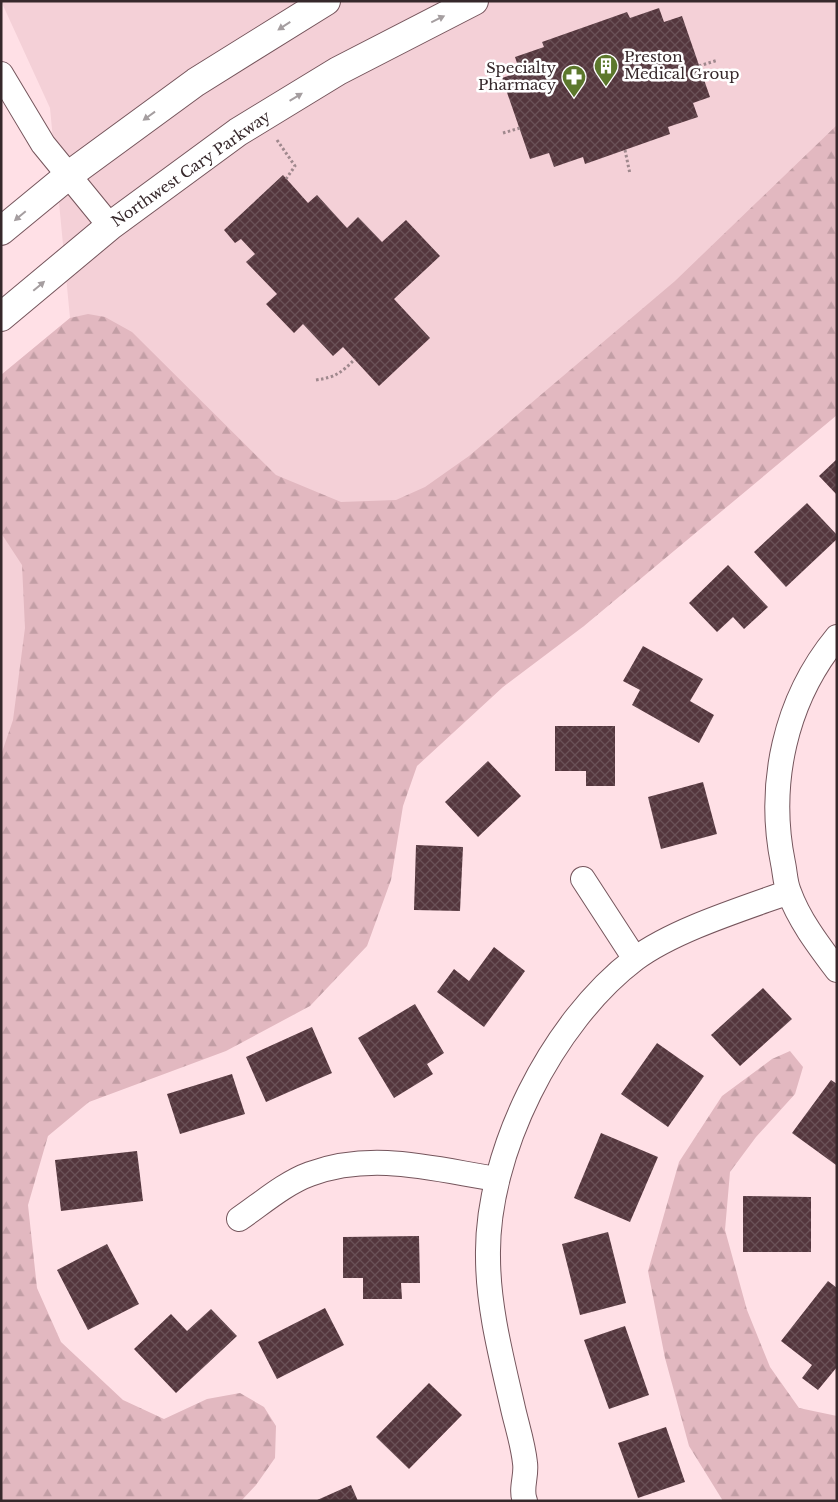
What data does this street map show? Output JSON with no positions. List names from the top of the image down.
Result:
{
  "streets": {
    "main road": ["Northwest Cary Parkway"]
  },
  "places": {
    "building": ["Preston Medical Group"],
    "pharmacy": ["Specialty Pharmacy"]
  }
}
